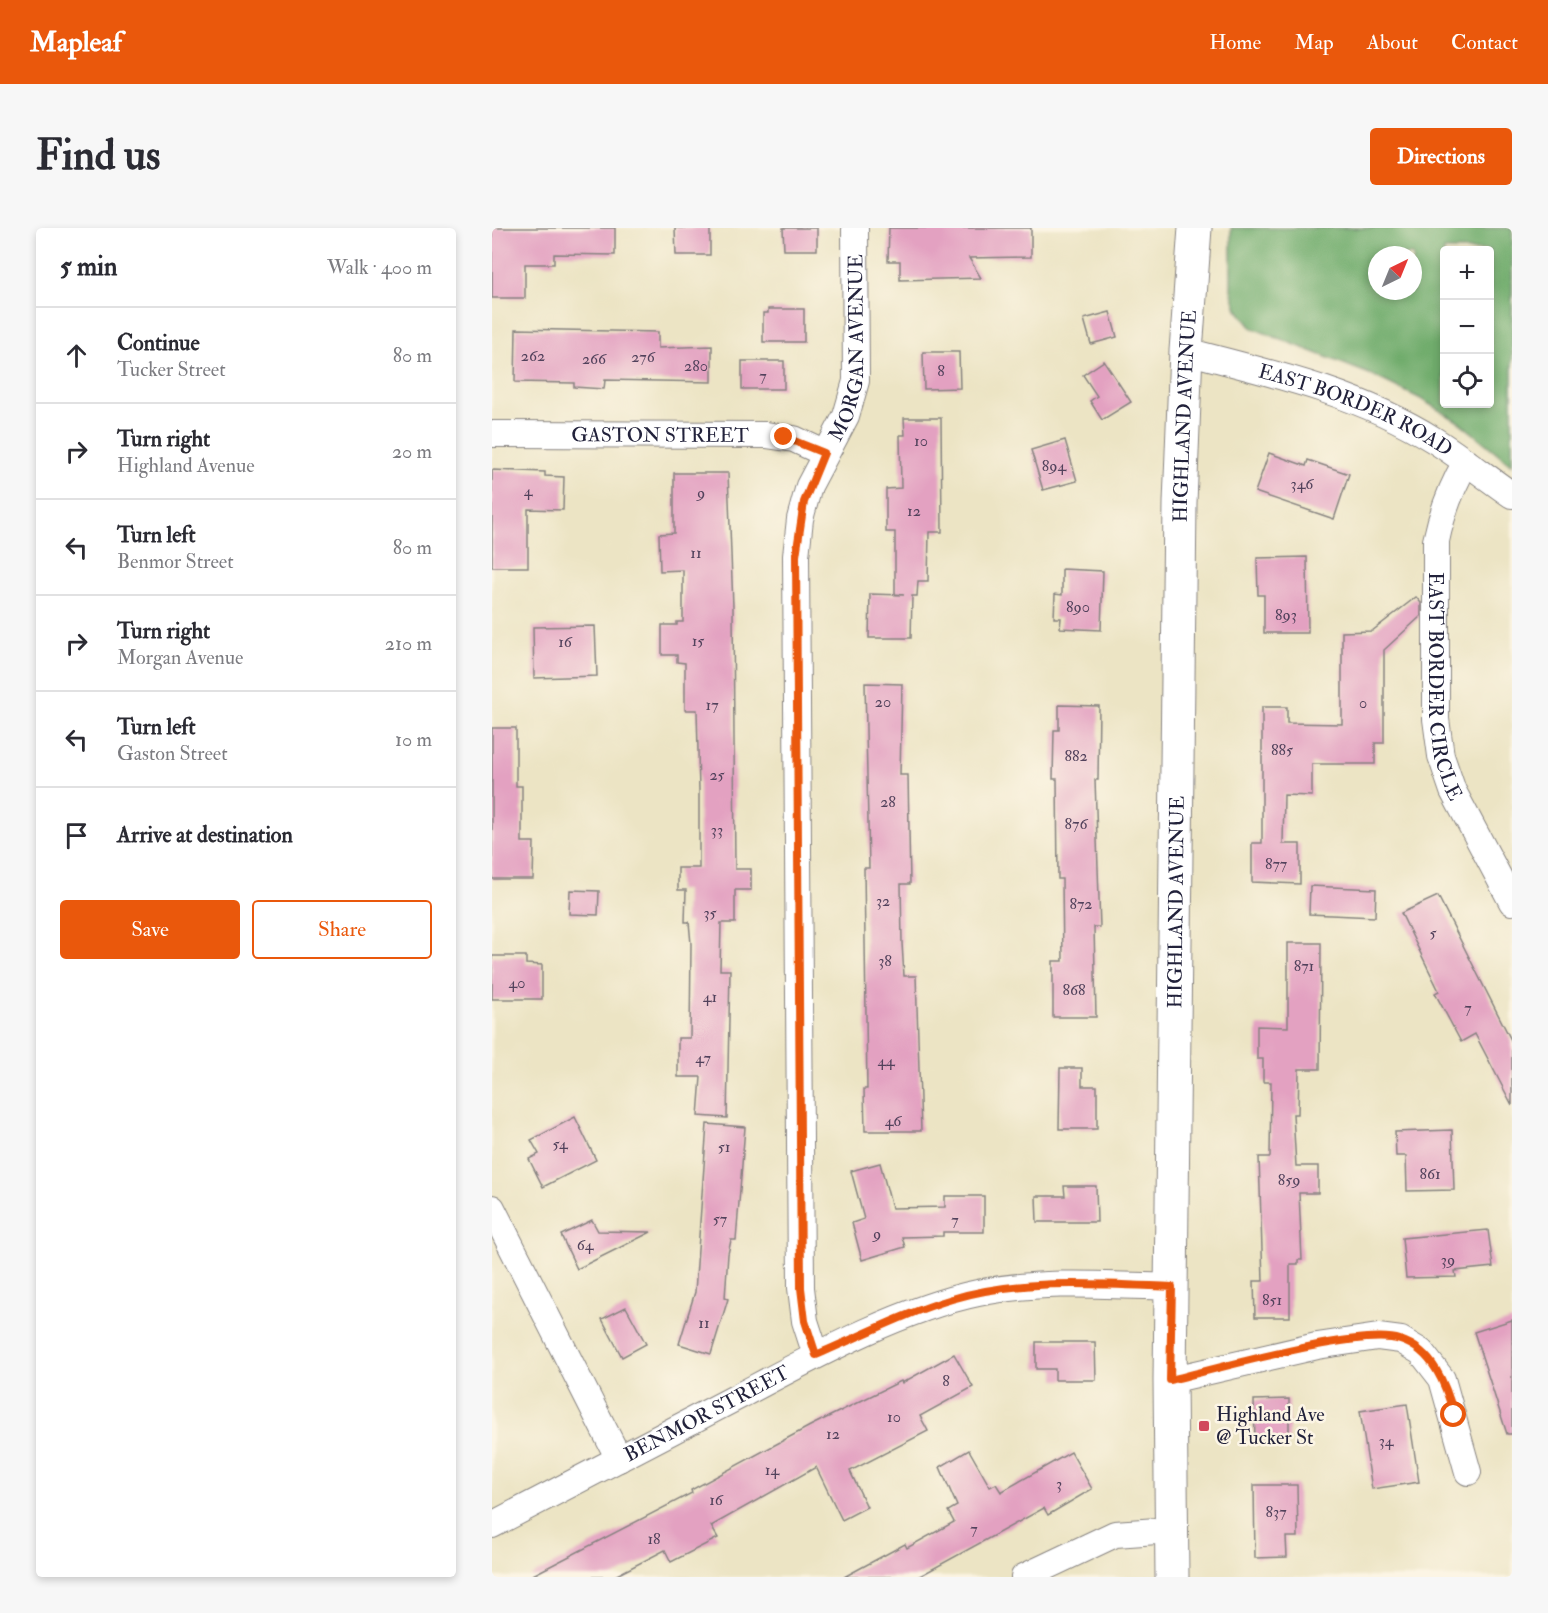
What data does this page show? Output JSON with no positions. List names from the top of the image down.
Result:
{
  "streets": {
    "main road": ["HIGHLAND AVENUE"],
    "street": [
      "MORGAN AVENUE",
      "EAST BORDER ROAD",
      "GASTON STREET",
      "EAST BORDER CIRCLE",
      "BENMOR STREET"
    ]
  },
  "crossings": [
    ["MORGAN AVENUE", "GASTON STREET"],
    ["MORGAN AVENUE", "BENMOR STREET"],
    ["EAST BORDER ROAD", "HIGHLAND AVENUE"],
    ["EAST BORDER ROAD", "EAST BORDER CIRCLE"],
    ["HIGHLAND AVENUE", "BENMOR STREET"]
  ],
  "places": {
    "transit": ["Highland Ave @ Tucker St"]
  },
  "house_numbers": [
    "262",
    "276",
    "266",
    "280",
    "8",
    "7",
    "10",
    "894",
    "346",
    "4",
    "9",
    "12",
    "11",
    "890",
    "893",
    "15",
    "16",
    "20",
    "0",
    "17",
    "885",
    "882",
    "25",
    "28",
    "876",
    "33",
    "877",
    "32",
    "872",
    "35",
    "5",
    "38",
    "871",
    "40",
    "868",
    "41",
    "7",
    "47",
    "44",
    "46",
    "54",
    "51",
    "861",
    "859",
    "57",
    "7",
    "9",
    "64",
    "39",
    "851",
    "11",
    "8",
    "10",
    "12",
    "34",
    "14",
    "3",
    "16",
    "837",
    "7",
    "18"
  ],
  "north": "top right",
  "page": {
    "header": "Mapleaf",
    "nav": [
      "Home",
      "Map",
      "About",
      "Contact"
    ],
    "buttons": [
      "Directions",
      ["Save", "Share"]
    ],
    "title": "Find us",
    "heading": ["5 min", "Walk · 400 m"],
    "map_buttons": ["+", "−"],
    "list": [
      ["Continue", "Tucker Street", "80 m"],
      ["Turn right", "Highland Avenue", "20 m"],
      ["Turn left", "Benmor Street", "80 m"],
      ["Turn right", "Morgan Avenue", "210 m"],
      ["Turn left", "Gaston Street", "10 m"],
      "Arrive at destination"
    ]
  }
}
